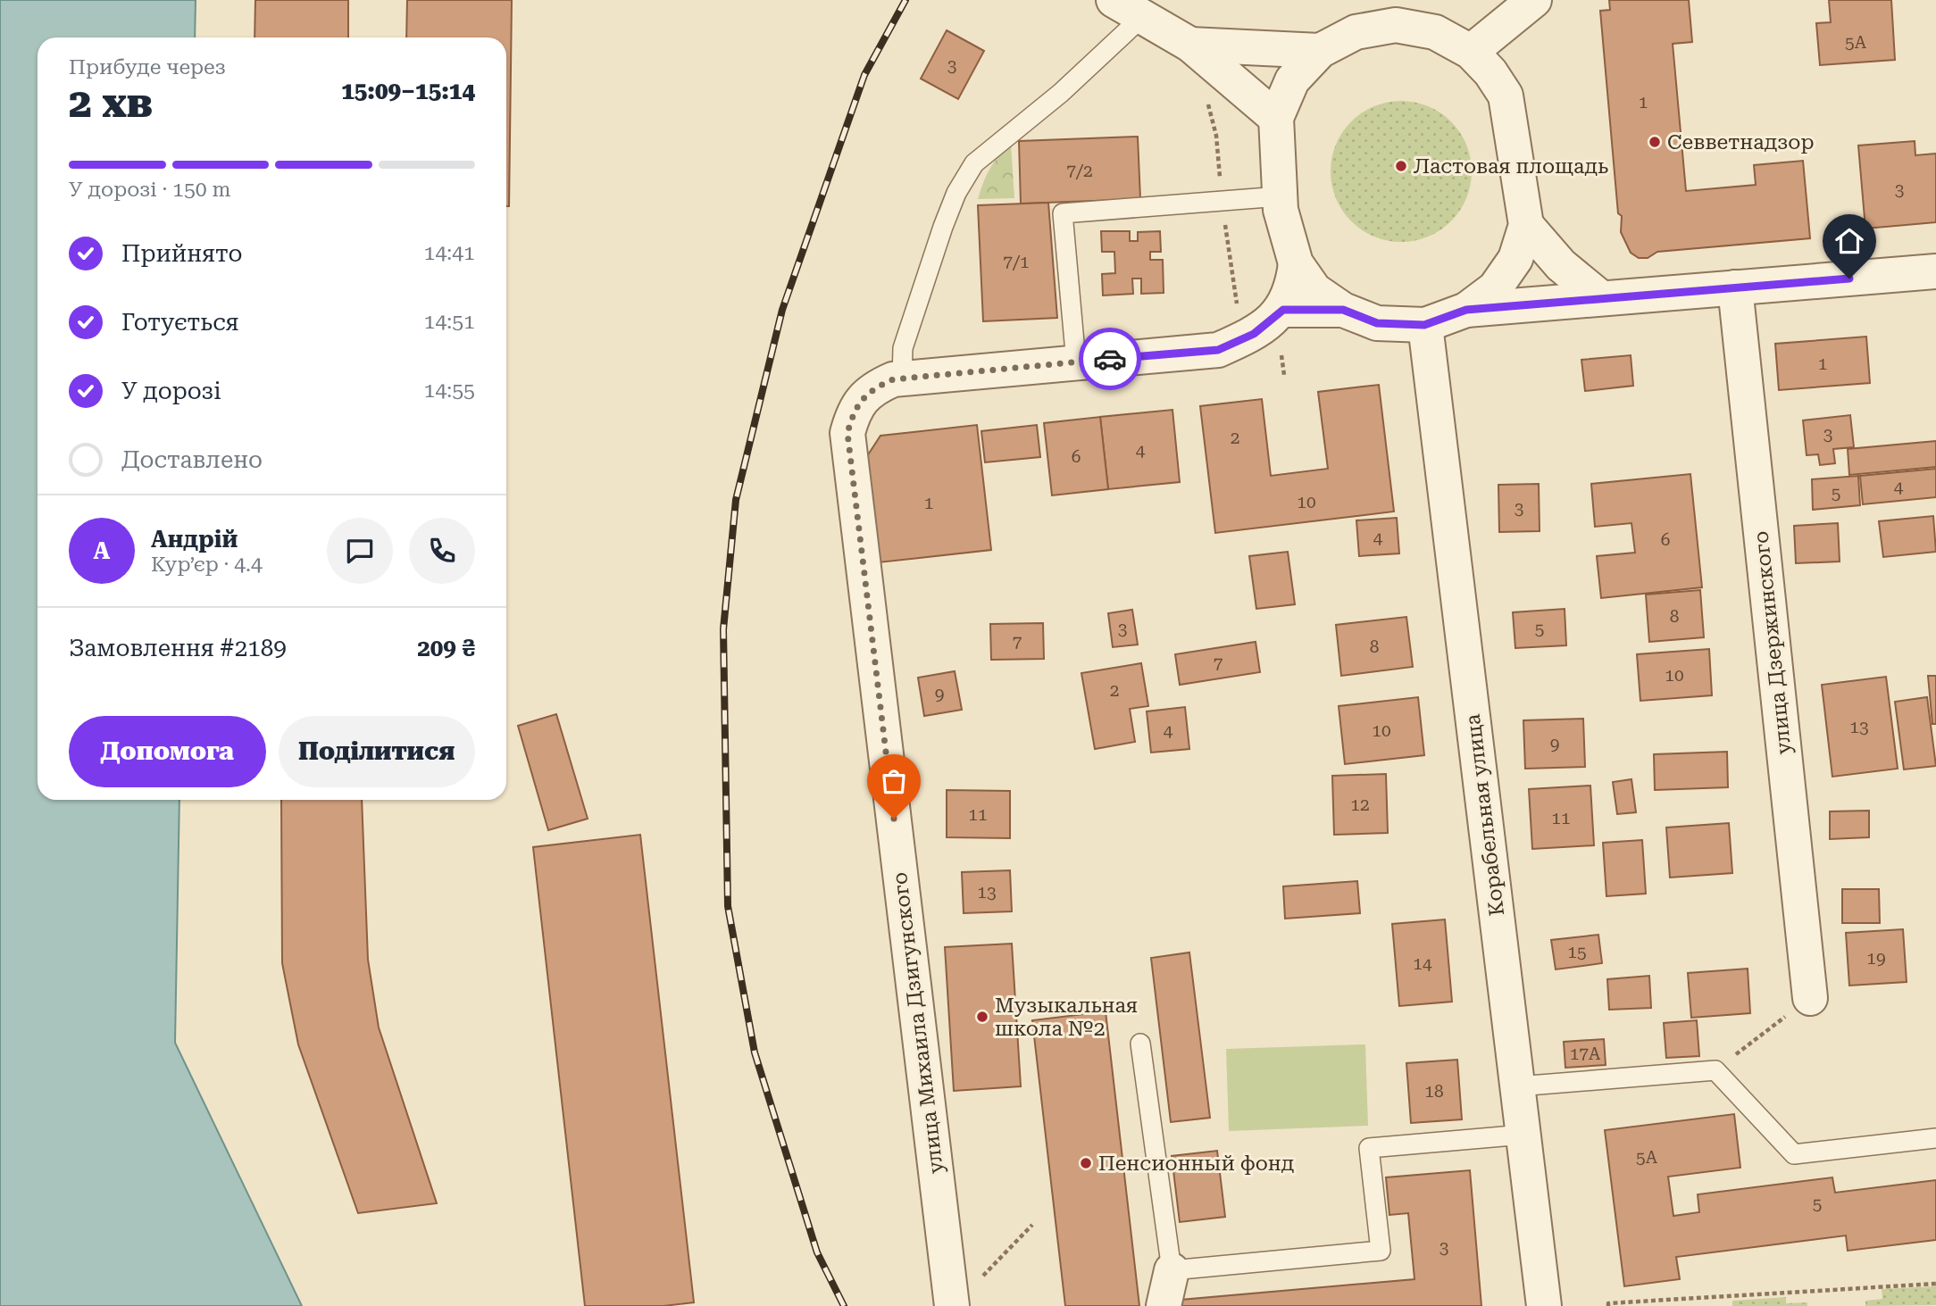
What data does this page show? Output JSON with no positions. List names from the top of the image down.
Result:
{
  "streets": {
    "street": ["улица Дзержинского", "Корабельная улица", "улица Михаила Дзигунского"]
  },
  "places": [
    "Севветнадзор",
    "Ластовая площадь",
    "Музыкальная школа №2",
    "Пенсионный фонд"
  ],
  "house_numbers": [
    "5А",
    "3",
    "1",
    "7/2",
    "3",
    "7/1",
    "1",
    "3",
    "2",
    "4",
    "6",
    "4",
    "5",
    "10",
    "1",
    "3",
    "4",
    "6",
    "8",
    "3",
    "5",
    "7",
    "8",
    "7",
    "10",
    "2",
    "9",
    "13",
    "4",
    "10",
    "9",
    "12",
    "11",
    "11",
    "13",
    "15",
    "19",
    "14",
    "17А",
    "18",
    "5А",
    "5",
    "3"
  ],
  "page": {
    "heading": ["2 хв", "Прибуде через", "15:09–15:14"],
    "panel": [
      "Андрій",
      "Кур’єр · 4.4",
      "Замовлення #2189",
      "209 ₴"
    ],
    "bar": "У дорозі · 150 m",
    "list": [
      ["Прийнято", "14:41"],
      ["Готується", "14:51"],
      ["У дорозі", "14:55"],
      "Доставлено"
    ],
    "round": "А",
    "buttons": ["Допомога", "Поділитися"]
  }
}
